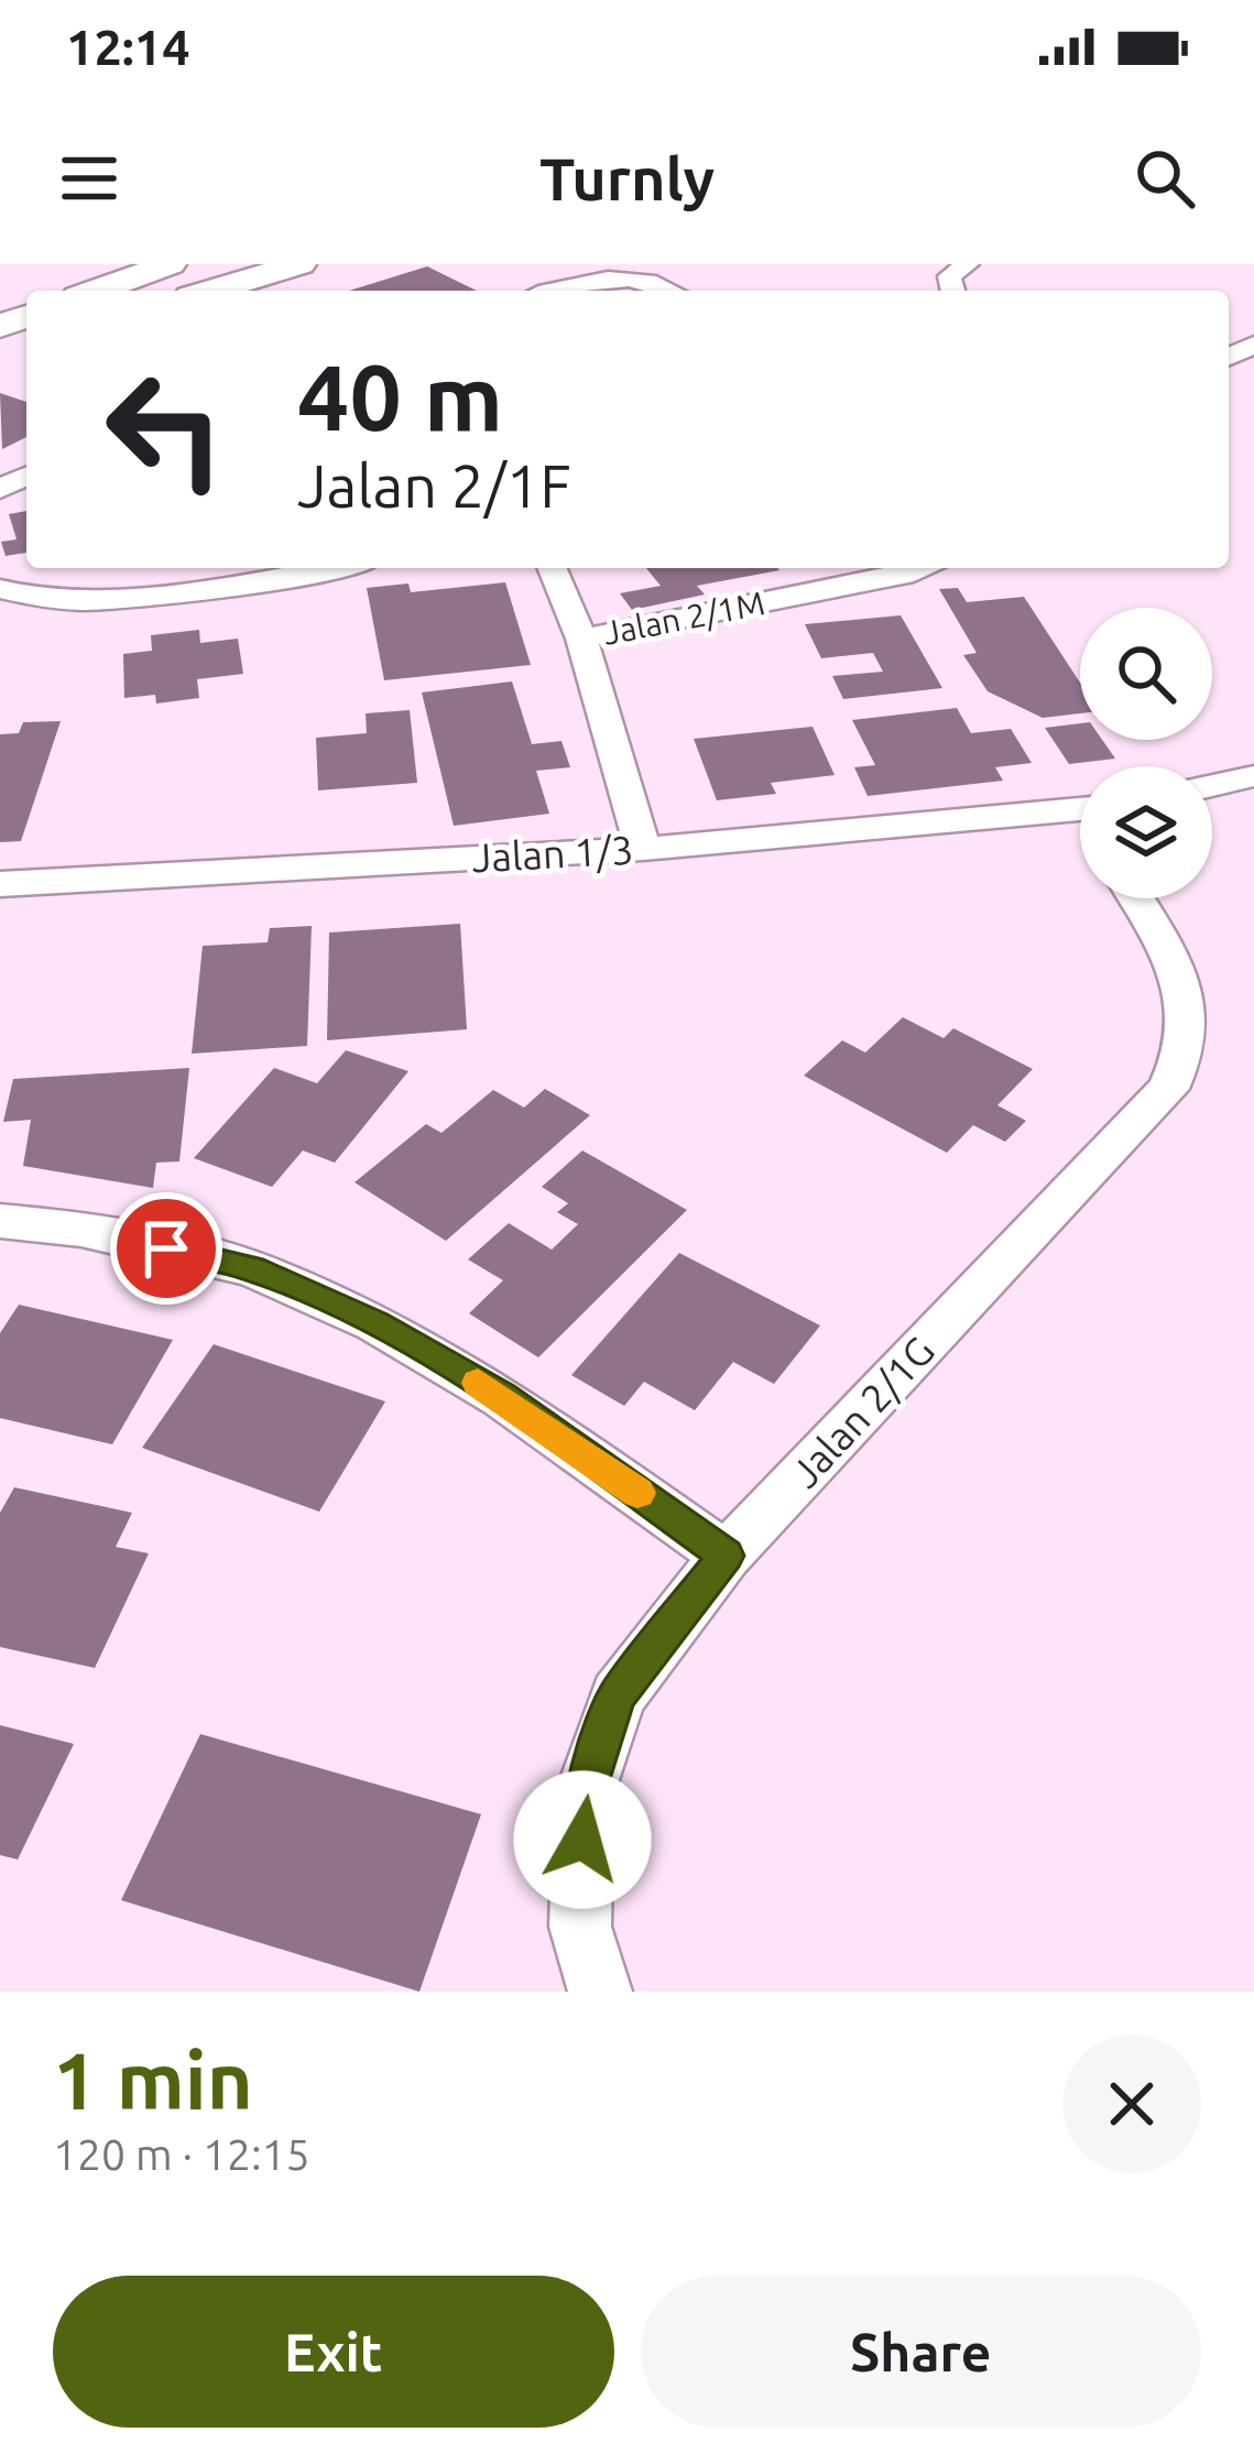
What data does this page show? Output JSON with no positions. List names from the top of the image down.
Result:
{
  "streets": {
    "street": ["Jalan 2/1M", "Jalan 1/3", "Jalan 2/1G"]
  },
  "page": {
    "status": "12:14",
    "header": "Turnly",
    "turn": ["40 m", "Jalan 2/1F"],
    "heading": ["1 min", "120 m · 12:15"],
    "buttons": ["Exit", "Share"]
  }
}
